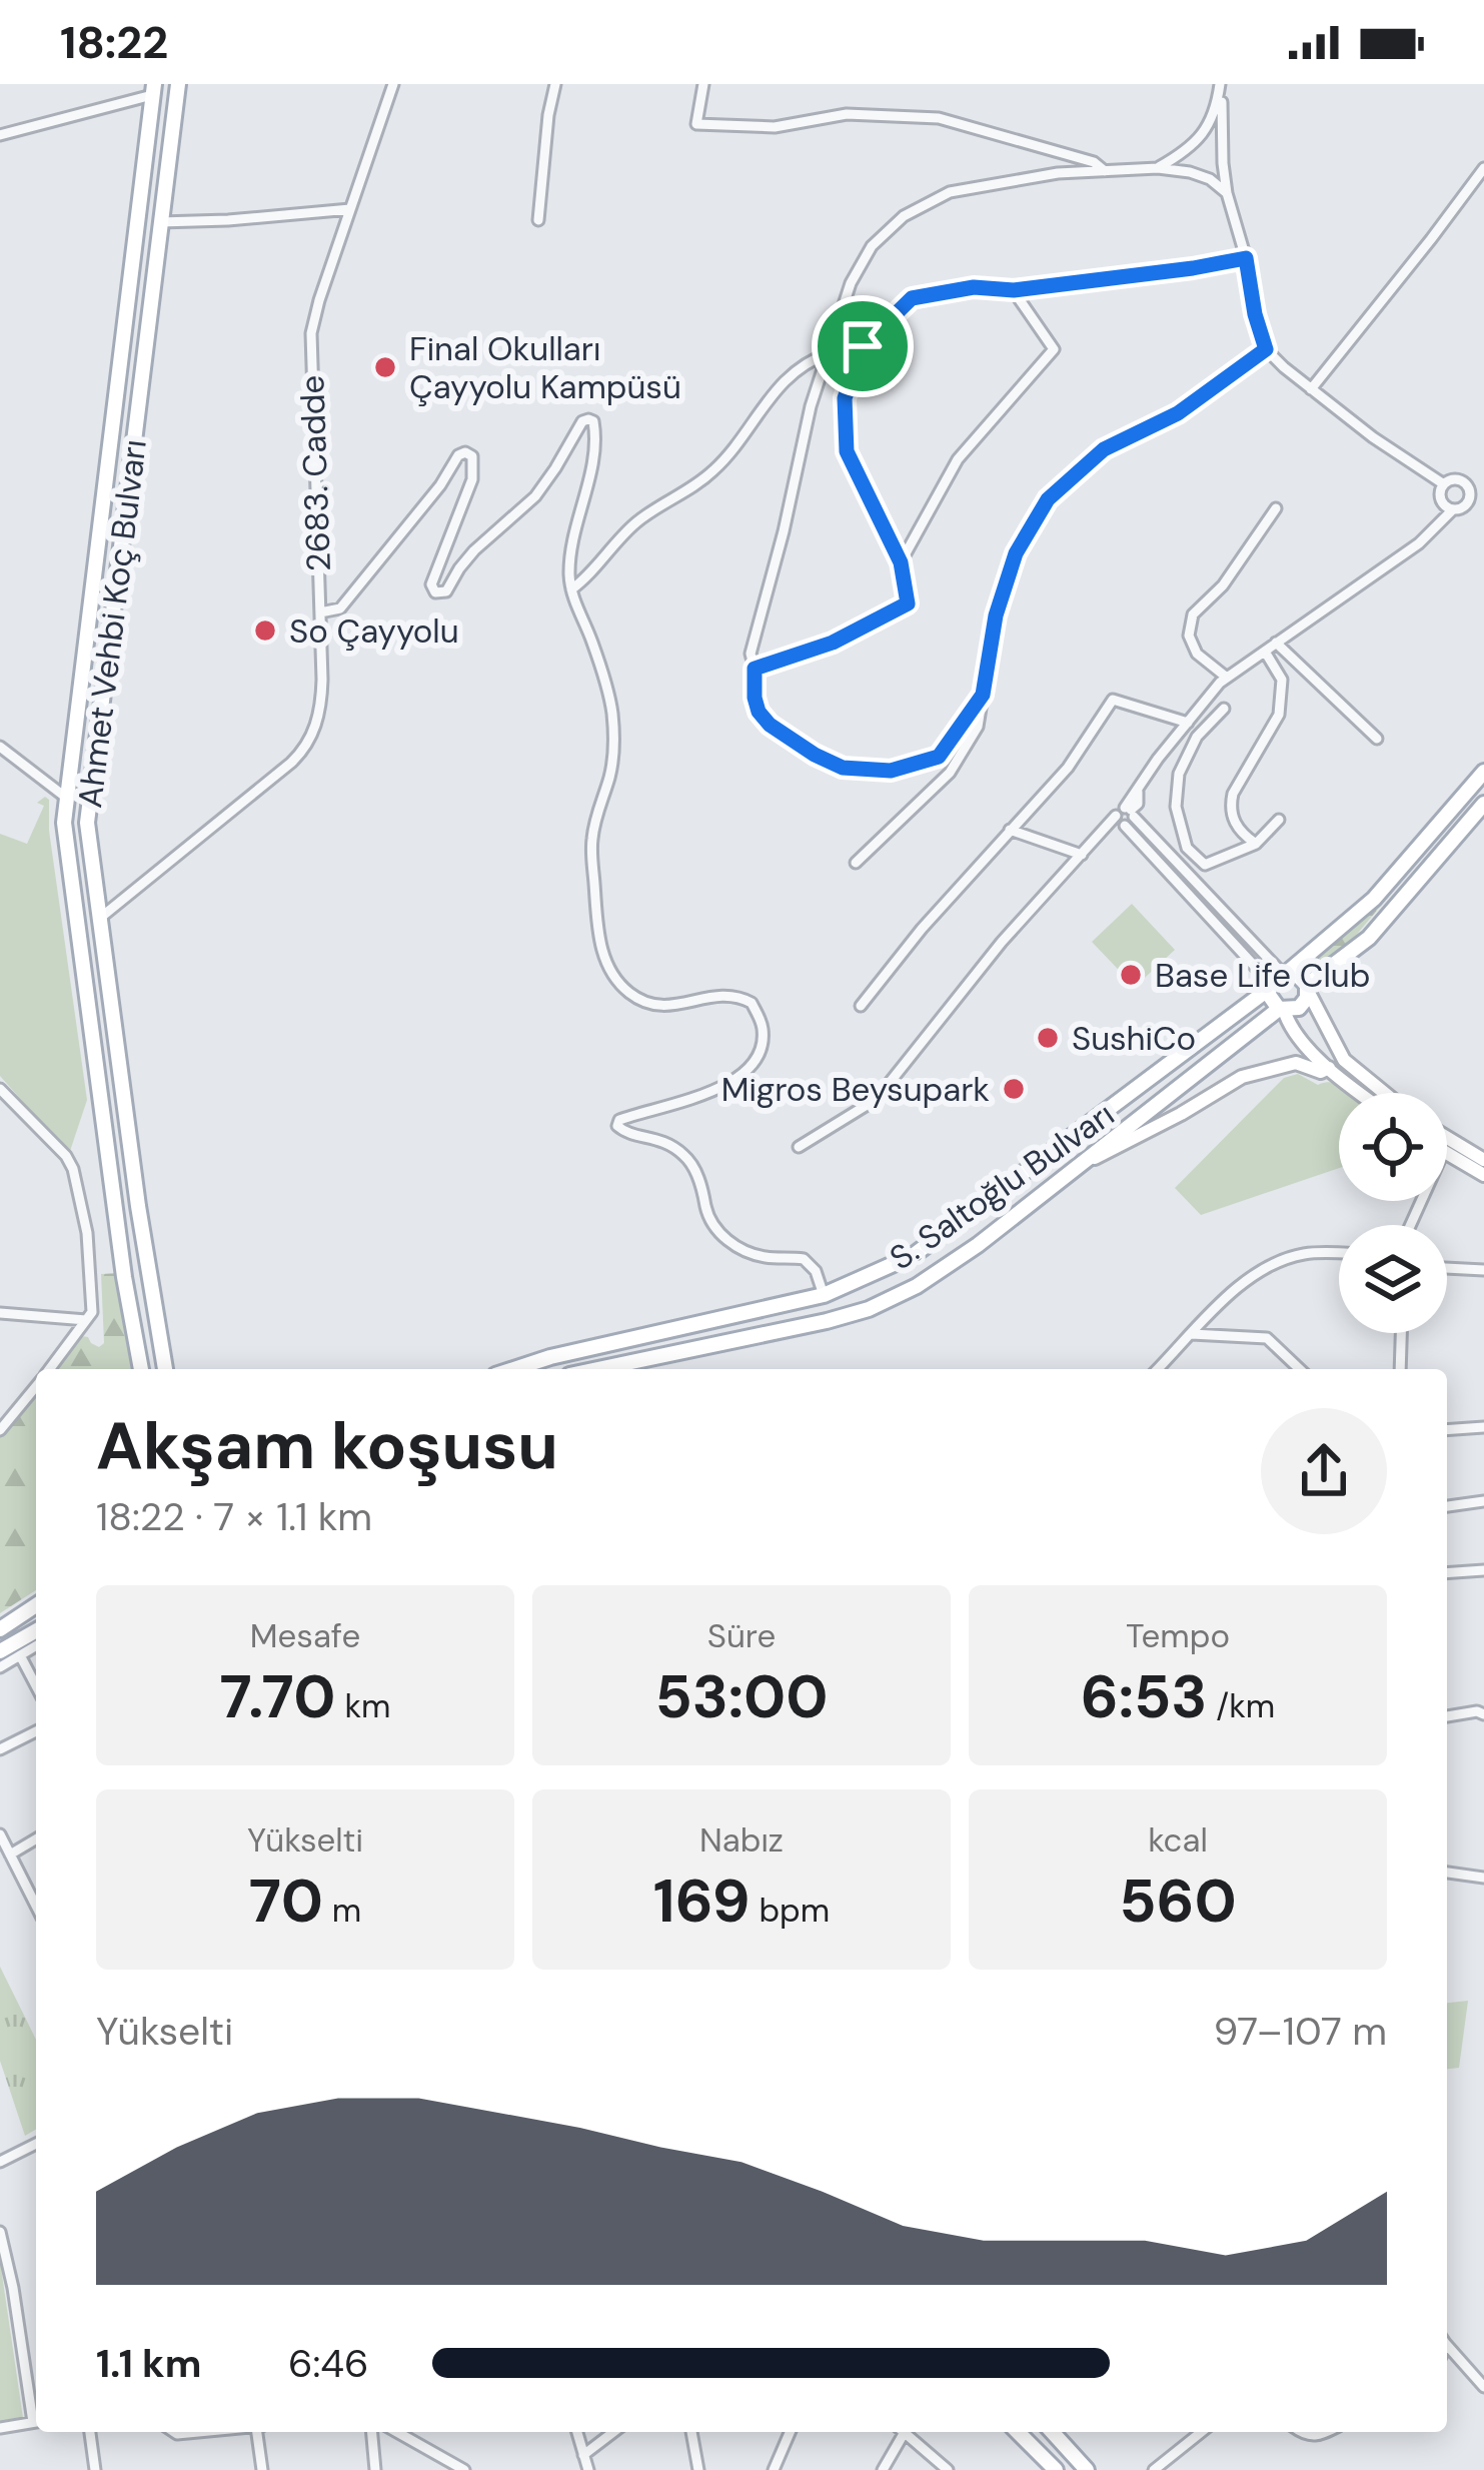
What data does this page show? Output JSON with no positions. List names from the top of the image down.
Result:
{
  "streets": {
    "main road": ["Ahmet Vehbi Koç Bulvarı", "S. Saltoğlu Bulvarı"],
    "street": ["2683. Cadde"]
  },
  "crossings": [
    ["2683. Cadde", "Ahmet Vehbi Koç Bulvarı"]
  ],
  "places": [
    "Final Okulları Çayyolu Kampüsü",
    "So Çayyolu",
    "Base Life Club",
    "SushiCo",
    "Migros Beysupark"
  ],
  "page": {
    "status": "18:22",
    "heading": ["Akşam koşusu", "18:22 · 7 × 1.1 km"],
    "stats": [
      ["Mesafe", "7.70 km"],
      ["Süre", "53:00"],
      ["Tempo", "6:53 /km"],
      ["Yükselti", "70 m"],
      ["Nabız", "169 bpm"],
      ["kcal", "560"]
    ],
    "chart": ["Yükselti", "97–107 m"],
    "list": [
      {
        "name": "1.1 km",
        "note": "6:46"
      }
    ]
  }
}
